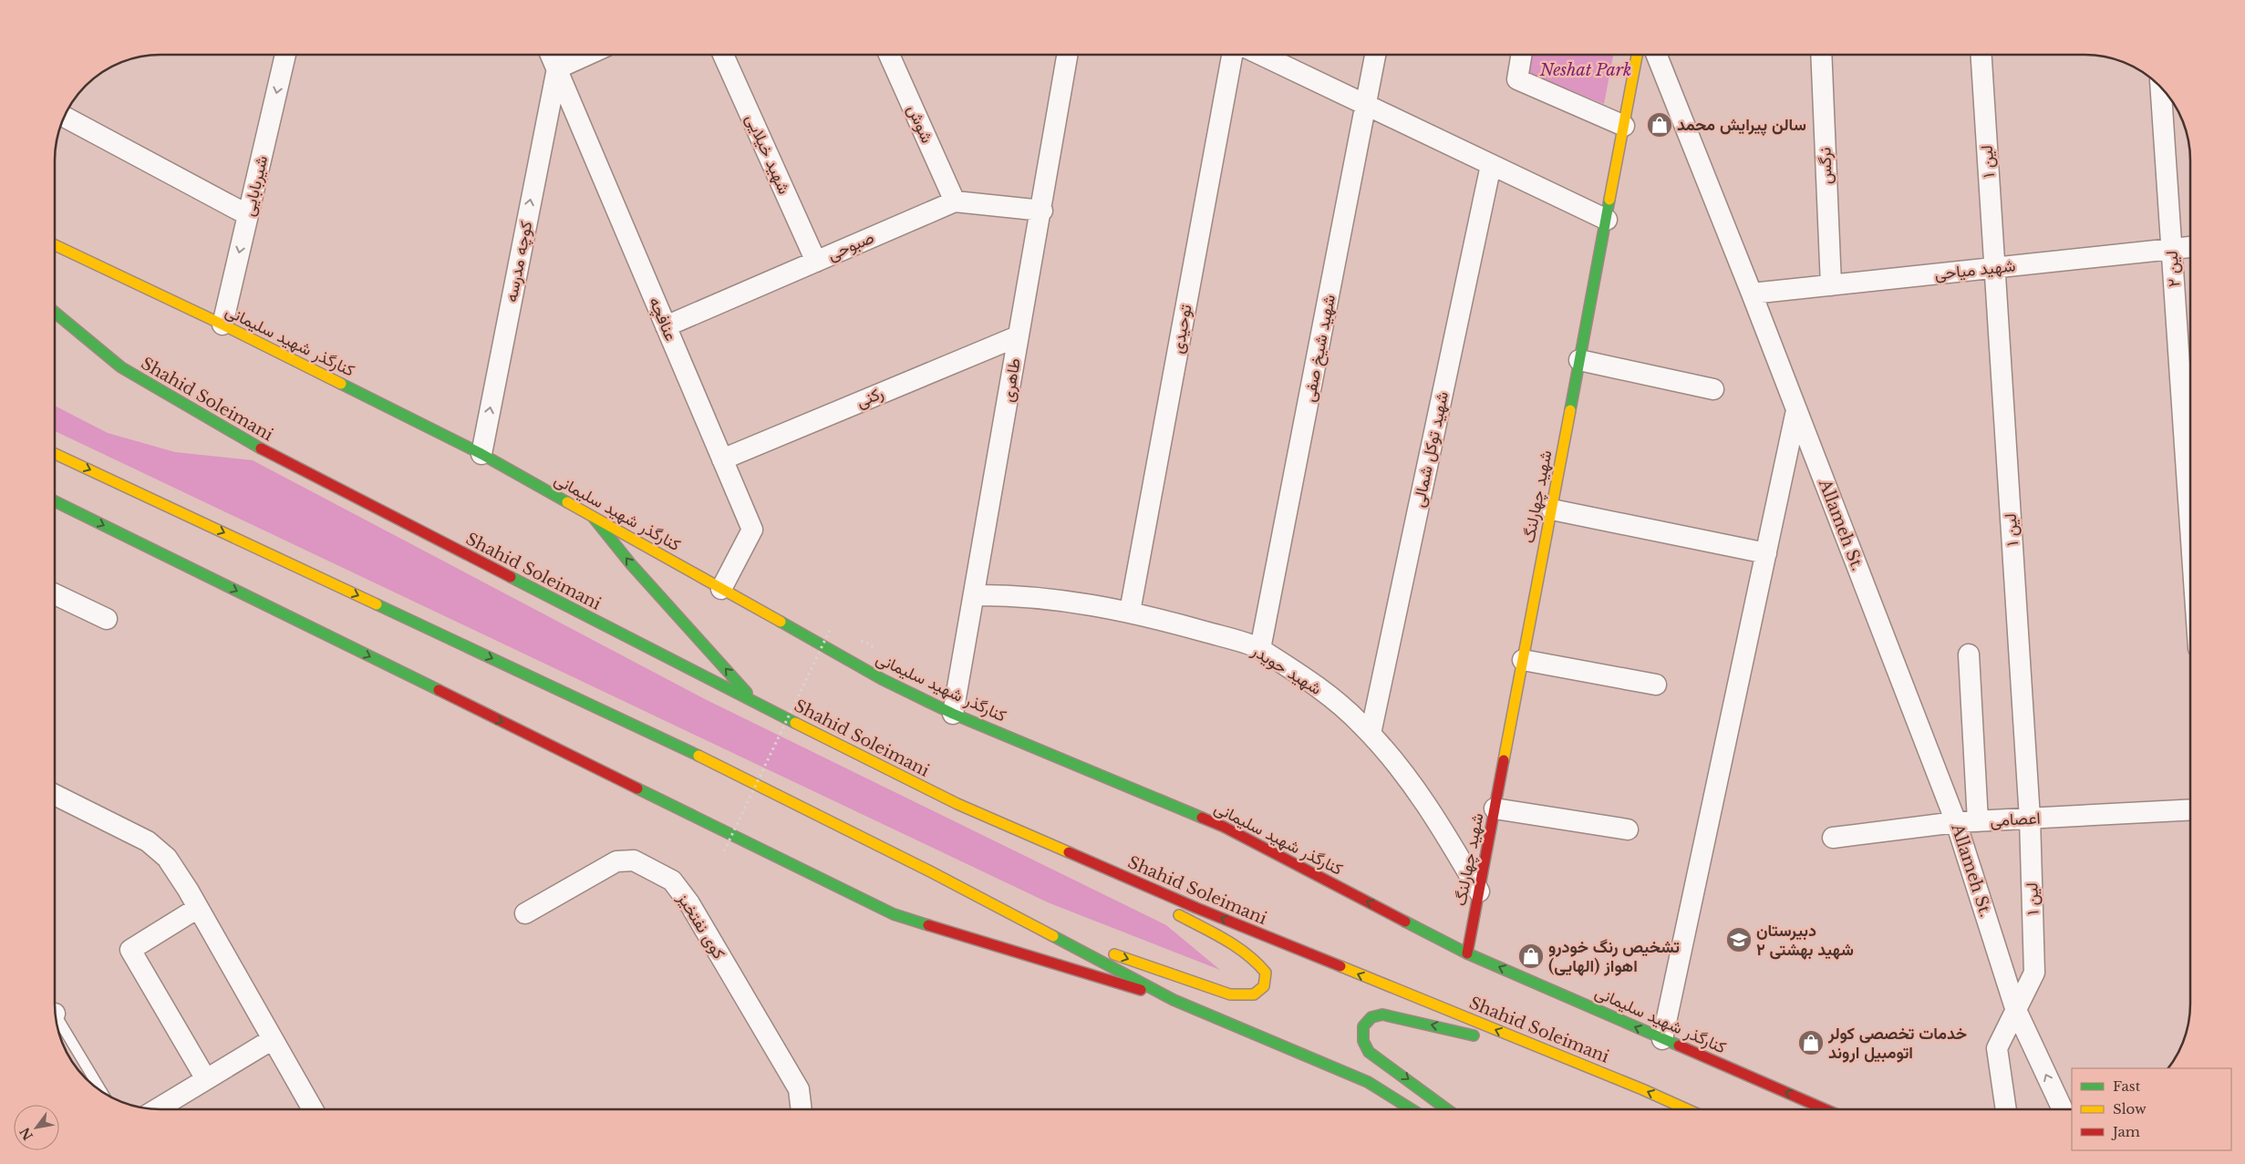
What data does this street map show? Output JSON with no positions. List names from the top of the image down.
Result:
{
  "streets": {
    "main road": ["کنارگذر شهید سلیمانی", "Shahid Soleimani", "شهید چهارلنگ"],
    "street": [
      "شوش",
      "شهید خیلایی",
      "لین ۱",
      "نرگس",
      "شیربابایی",
      "صبوحی",
      "کوچه مدرسه",
      "لین ۲",
      "شهید میاحی",
      "عنافچه",
      "توحیدی",
      "شهید شیخ صفی",
      "طاهری",
      "رکنی",
      "شهید توکل شمالی",
      "Allameh St.",
      "شهید حویدر",
      "اعصامی",
      "کوی نفتخیز"
    ]
  },
  "crossings": [
    ["شوش", "صبوحی"],
    ["شهید خیلایی", "صبوحی"],
    ["لین ۱", "شهید میاحی"],
    ["لین ۱", "Allameh St."],
    ["لین ۱", "اعصامی"],
    ["نرگس", "شهید میاحی"],
    ["شیربابایی", "کنارگذر شهید سلیمانی"],
    ["صبوحی", "عنافچه"],
    ["صبوحی", "طاهری"],
    ["کوچه مدرسه", "عنافچه"],
    ["کوچه مدرسه", "کنارگذر شهید سلیمانی"],
    ["لین ۲", "شهید میاحی"],
    ["شهید میاحی", "Allameh St."],
    ["عنافچه", "کنارگذر شهید سلیمانی"],
    ["عنافچه", "رکنی"],
    ["توحیدی", "شهید حویدر"],
    ["کنارگذر شهید سلیمانی", "طاهری"],
    ["کنارگذر شهید سلیمانی", "شهید چهارلنگ"],
    ["شهید شیخ صفی", "شهید حویدر"],
    ["طاهری", "رکنی"],
    ["طاهری", "شهید حویدر"],
    ["شهید توکل شمالی", "شهید حویدر"],
    ["شهید چهارلنگ", "شهید حویدر"],
    ["Allameh St.", "اعصامی"]
  ],
  "one_way": ["شیربابایی", "کوچه مدرسه", "کنارگذر شهید سلیمانی"],
  "parks": ["Neshat Park"],
  "places": {
    "shop": ["سالن پیرایش محمد", "تشخیص رنگ خودرو اهواز (الهایی)", "خدمات تخصصی کولر اتومبیل اروند"],
    "school or university": ["دبیرستان شهید بهشتی ۲"]
  },
  "legend": ["Fast", "Slow", "Jam"],
  "north": "bottom left"
}
